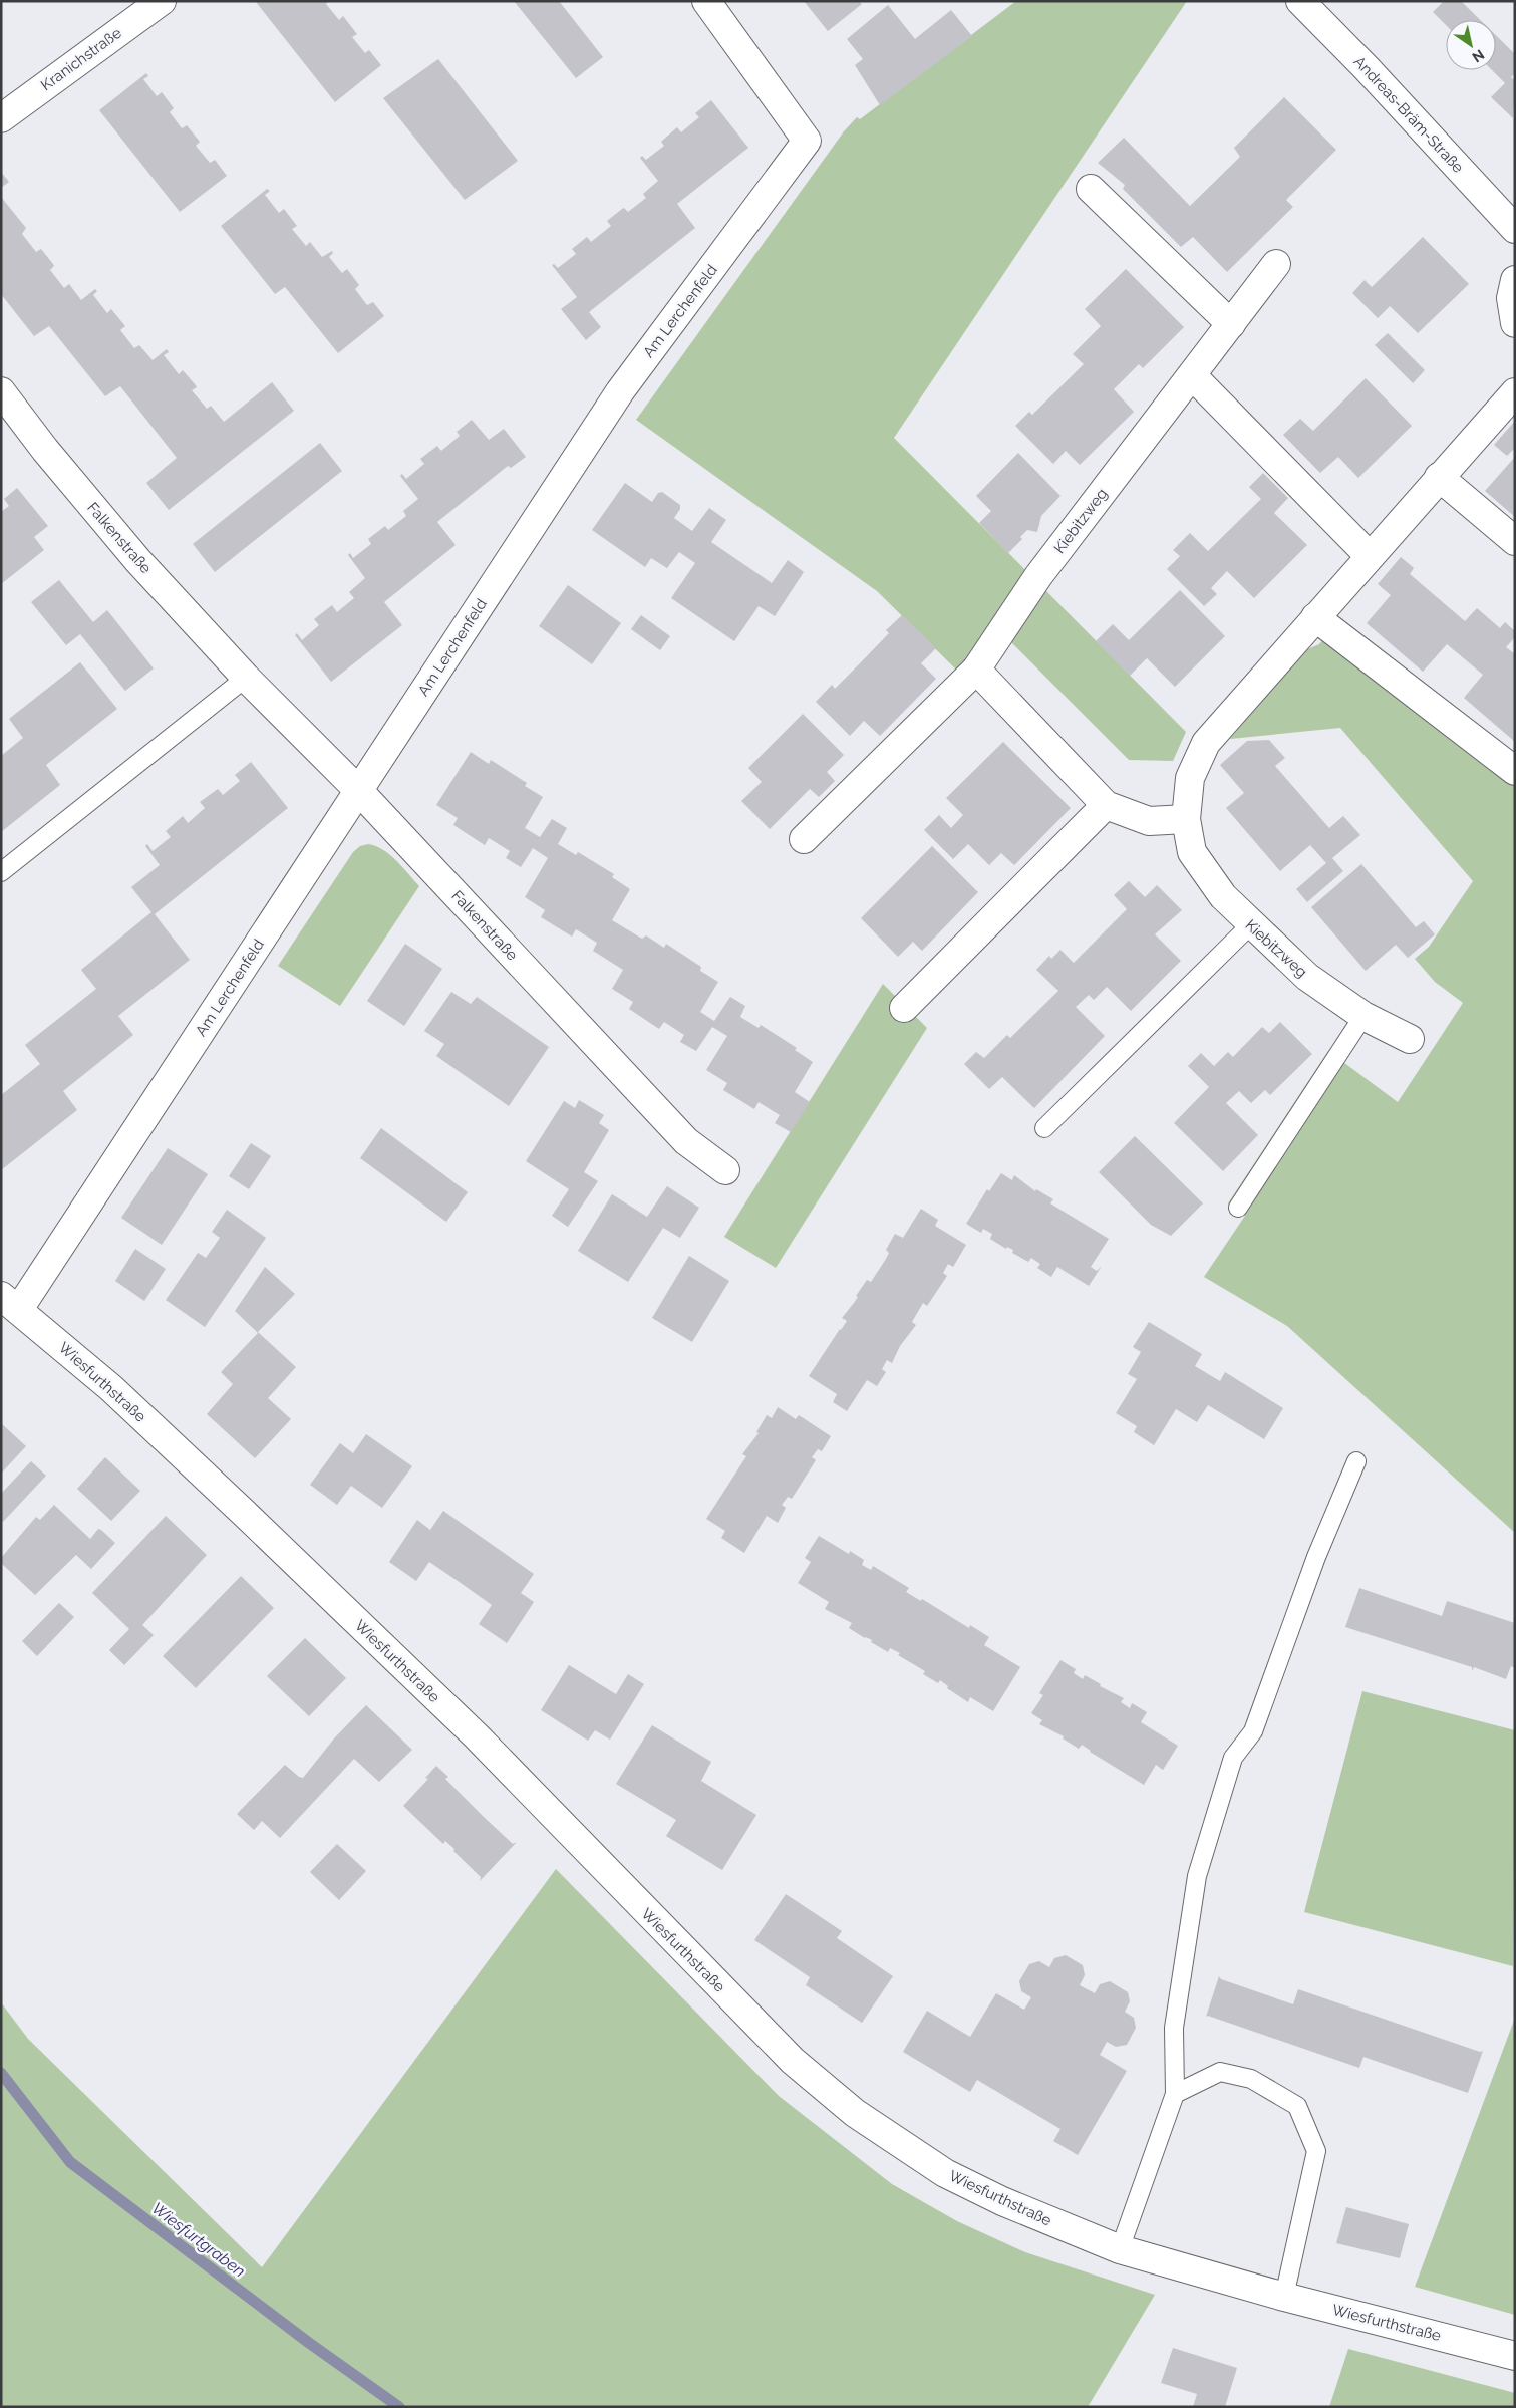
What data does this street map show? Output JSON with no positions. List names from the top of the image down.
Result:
{
  "streets": {
    "street": [
      "Kranichstraße",
      "Andreas-Bräm-Straße",
      "Am Lerchenfeld",
      "Kiebitzweg",
      "Falkenstraße",
      "Wiesfurthstraße"
    ]
  },
  "crossings": [
    ["Am Lerchenfeld", "Falkenstraße"],
    ["Am Lerchenfeld", "Wiesfurthstraße"]
  ],
  "water": ["Wiesfurtgraben"],
  "north": "bottom right"
}
